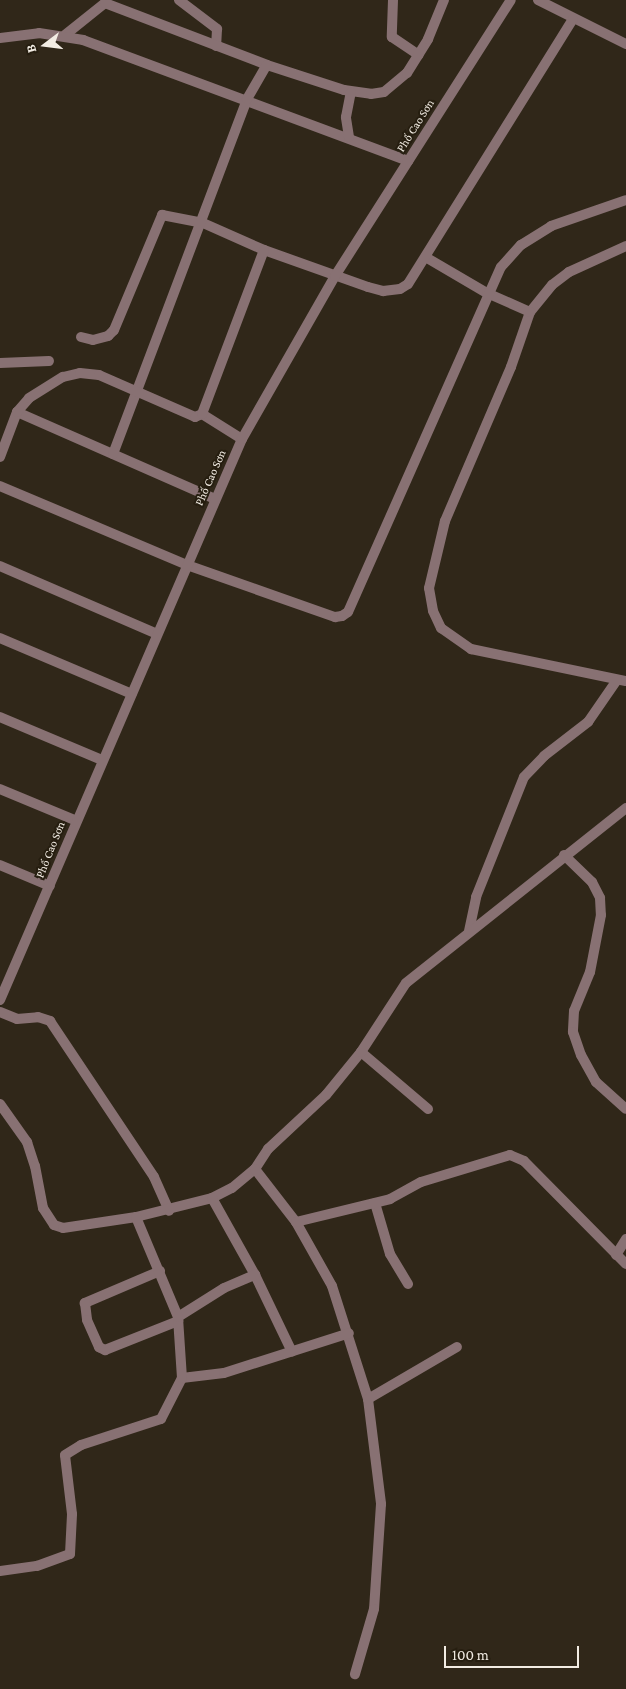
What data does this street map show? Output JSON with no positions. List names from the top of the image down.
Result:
{
  "streets": {
    "street": ["Phố Cao Sơn"]
  },
  "scale_bar": "100 m",
  "north": "left"
}
